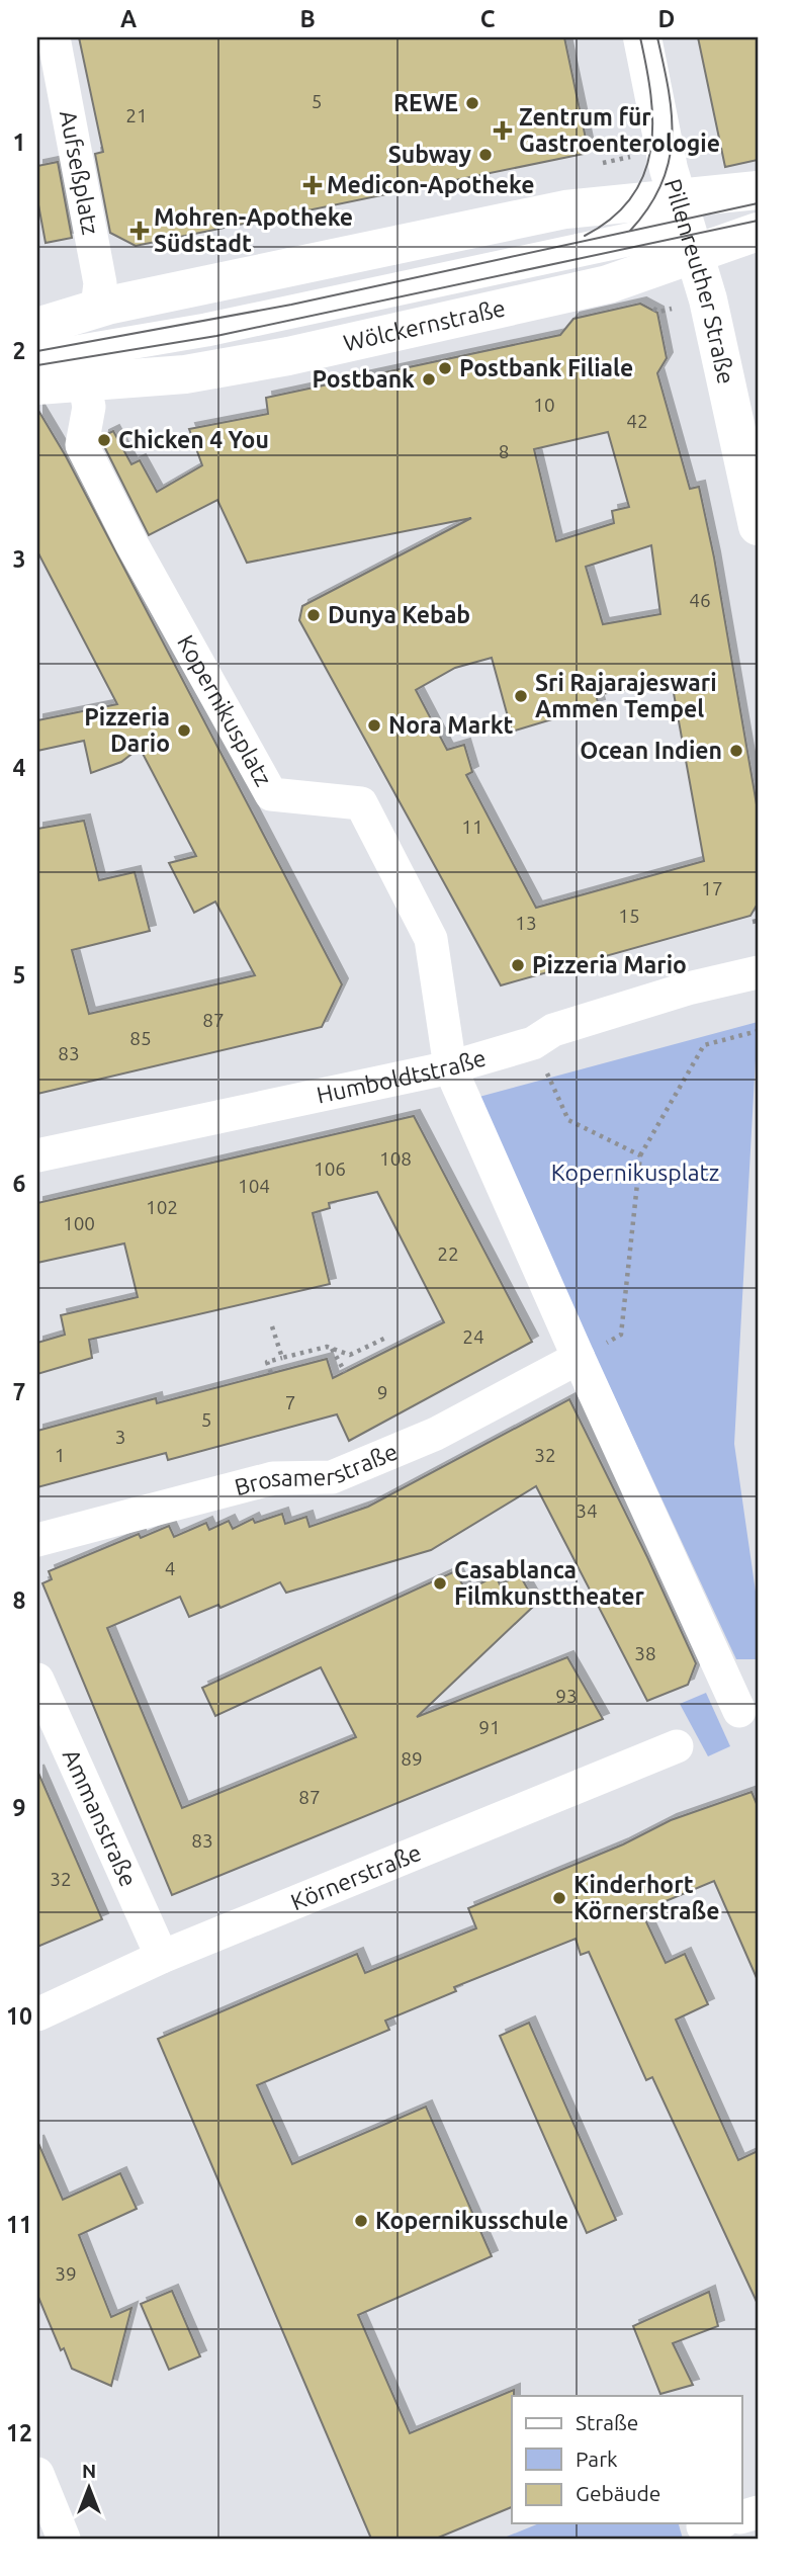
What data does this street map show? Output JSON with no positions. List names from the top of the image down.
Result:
{
  "streets": {
    "main road": ["Pillenreuther Straße", "Wölckernstraße"],
    "street": [
      "Aufseßplatz",
      "Kopernikusplatz",
      "Humboldtstraße",
      "Brosamerstraße",
      "Ammanstraße",
      "Körnerstraße"
    ]
  },
  "crossings": [
    ["Aufseßplatz", "Wölckernstraße"],
    ["Pillenreuther Straße", "Wölckernstraße"],
    ["Wölckernstraße", "Kopernikusplatz"],
    ["Kopernikusplatz", "Humboldtstraße"],
    ["Kopernikusplatz", "Brosamerstraße"],
    ["Ammanstraße", "Körnerstraße"]
  ],
  "parks": ["Kopernikusplatz"],
  "places": {
    "other": [
      "REWE",
      "Subway",
      "Postbank Filiale",
      "Postbank",
      "Chicken 4 You",
      "Dunya Kebab",
      "Sri Rajarajeswari Ammen Tempel",
      "Nora Markt",
      "Pizzeria Dario",
      "Ocean Indien",
      "Pizzeria Mario",
      "Casablanca Filmkunsttheater",
      "Kinderhort Körnerstraße",
      "Kopernikusschule"
    ],
    "health": ["Zentrum für Gastroenterologie", "Medicon-Apotheke", "Mohren-Apotheke Südstadt"]
  },
  "house_numbers": [
    "5",
    "21",
    "10",
    "42",
    "8",
    "46",
    "11",
    "17",
    "15",
    "13",
    "87",
    "85",
    "83",
    "108",
    "106",
    "104",
    "102",
    "100",
    "22",
    "24",
    "9",
    "7",
    "5",
    "3",
    "1",
    "32",
    "34",
    "4",
    "38",
    "93",
    "91",
    "89",
    "87",
    "83",
    "32",
    "39"
  ],
  "legend": ["Straße", "Park", "Gebäude"],
  "north": "top",
  "grid": {
    "columns": [
      "A",
      "B",
      "C",
      "D"
    ],
    "rows": [
      "1",
      "2",
      "3",
      "4",
      "5",
      "6",
      "7",
      "8",
      "9",
      "10",
      "11",
      "12"
    ]
  }
}
